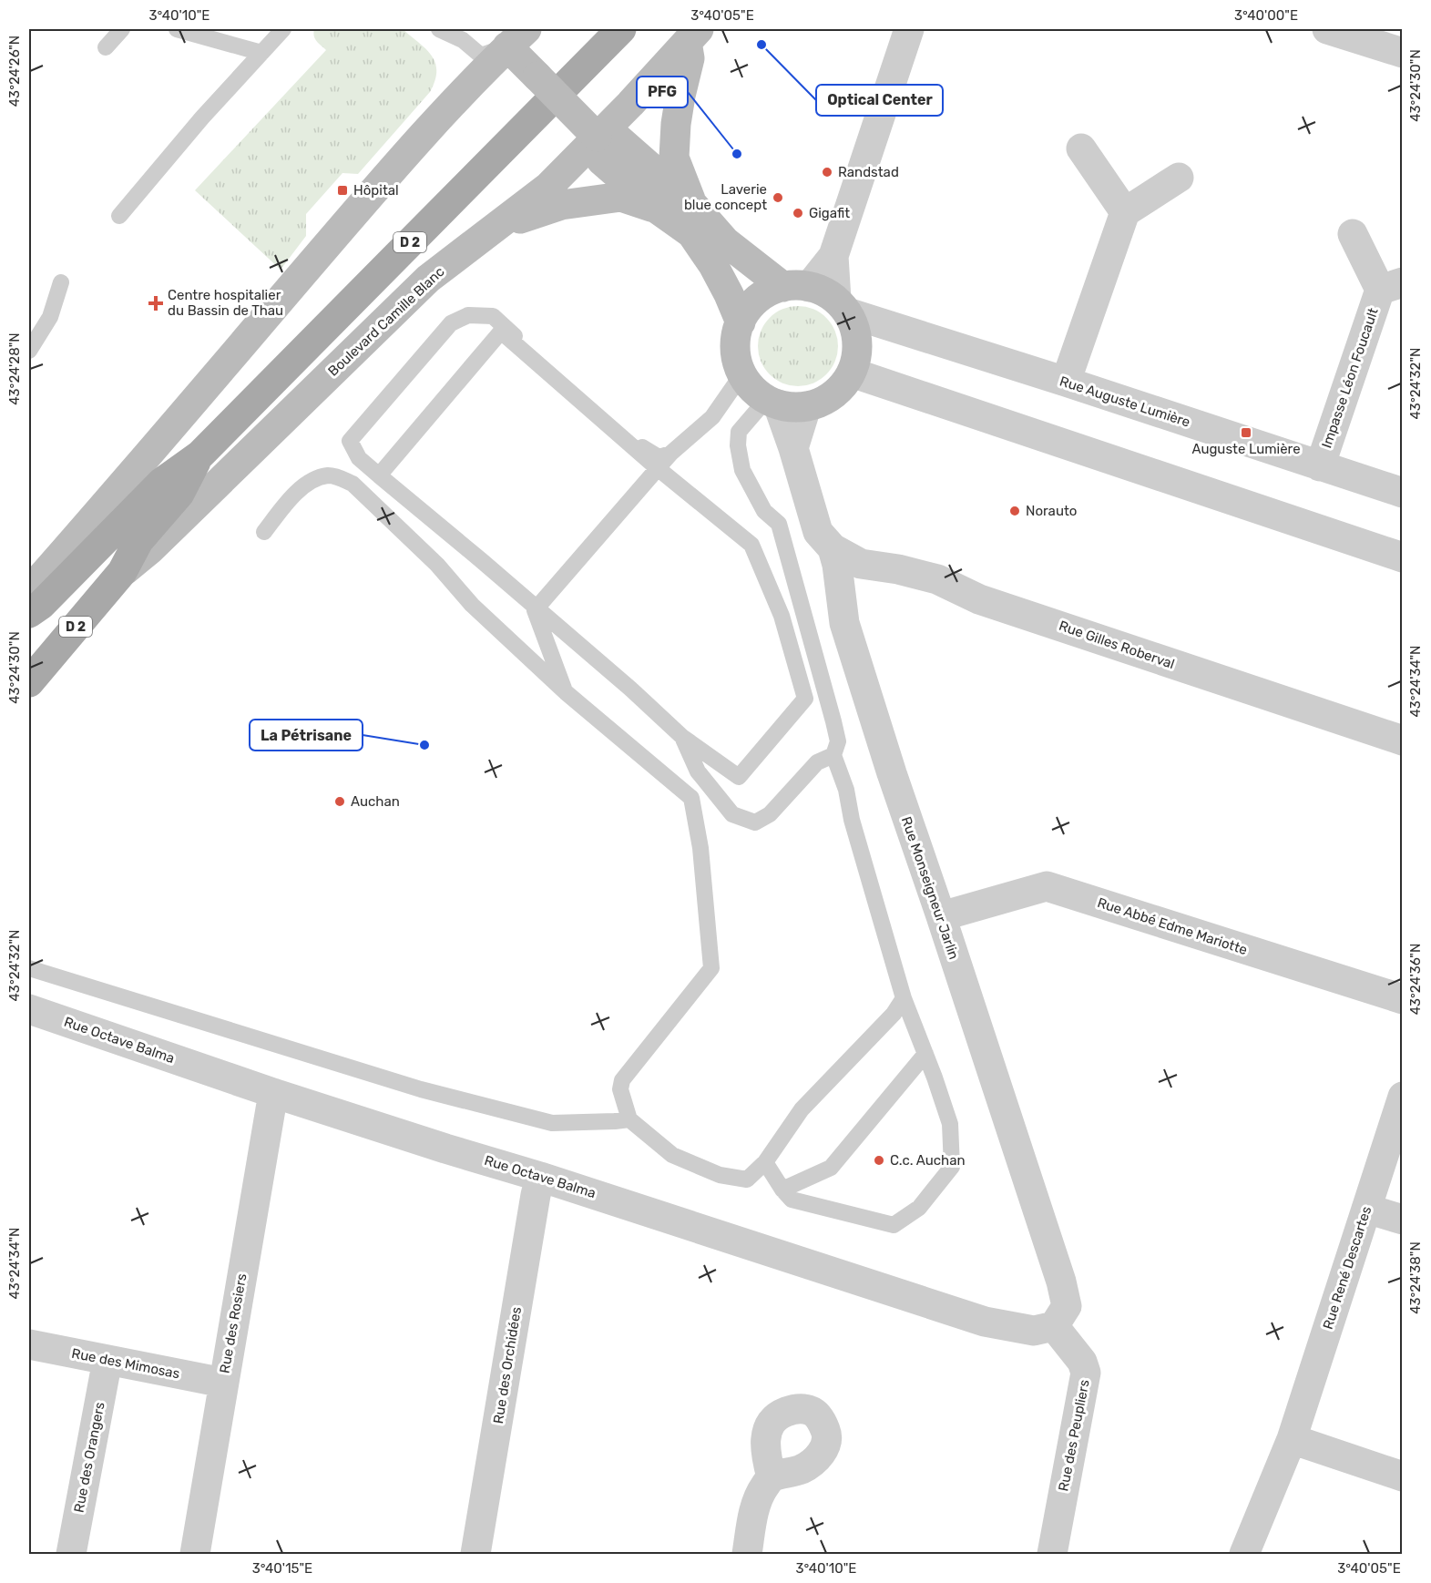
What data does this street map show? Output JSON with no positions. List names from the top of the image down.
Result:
{
  "streets": {
    "main road": ["D 2", "Boulevard Camille Blanc"],
    "street": [
      "Impasse Léon Foucault",
      "Rue Auguste Lumière",
      "Rue Gilles Roberval",
      "Rue Monseigneur Jarlin",
      "Rue Abbé Edme Mariotte",
      "Rue Octave Balma",
      "Rue René Descartes",
      "Rue des Rosiers",
      "Rue des Mimosas",
      "Rue des Orchidées",
      "Rue des Peupliers",
      "Rue des Orangers"
    ]
  },
  "crossings": [
    ["Impasse Léon Foucault", "Rue Auguste Lumière"],
    ["Rue Auguste Lumière", "Rue Monseigneur Jarlin"],
    ["Rue Gilles Roberval", "Rue Monseigneur Jarlin"],
    ["Rue Monseigneur Jarlin", "Rue Abbé Edme Mariotte"],
    ["Rue Monseigneur Jarlin", "Rue Octave Balma"],
    ["Rue Monseigneur Jarlin", "Rue des Peupliers"],
    ["Rue Octave Balma", "Rue des Rosiers"],
    ["Rue Octave Balma", "Rue des Orchidées"],
    ["Rue Octave Balma", "Rue des Peupliers"],
    ["Rue des Rosiers", "Rue des Mimosas"],
    ["Rue des Mimosas", "Rue des Orangers"]
  ],
  "places": {
    "other": [
      "Optical Center",
      "PFG",
      "Randstad",
      "Laverie blue concept",
      "Gigafit",
      "Norauto",
      "La Pétrisane",
      "Auchan",
      "C.c. Auchan"
    ],
    "transit": ["Hôpital", "Auguste Lumière"],
    "health": ["Centre hospitalier du Bassin de Thau"]
  },
  "coordinates": [
    "3°40'10\"E",
    "3°40'05\"E",
    "3°40'00\"E",
    "43°24'26\"N",
    "43°24'30\"N",
    "43°24'28\"N",
    "43°24'32\"N",
    "43°24'34\"N",
    "43°24'36\"N",
    "43°24'38\"N",
    "3°40'15\"E"
  ]
}
